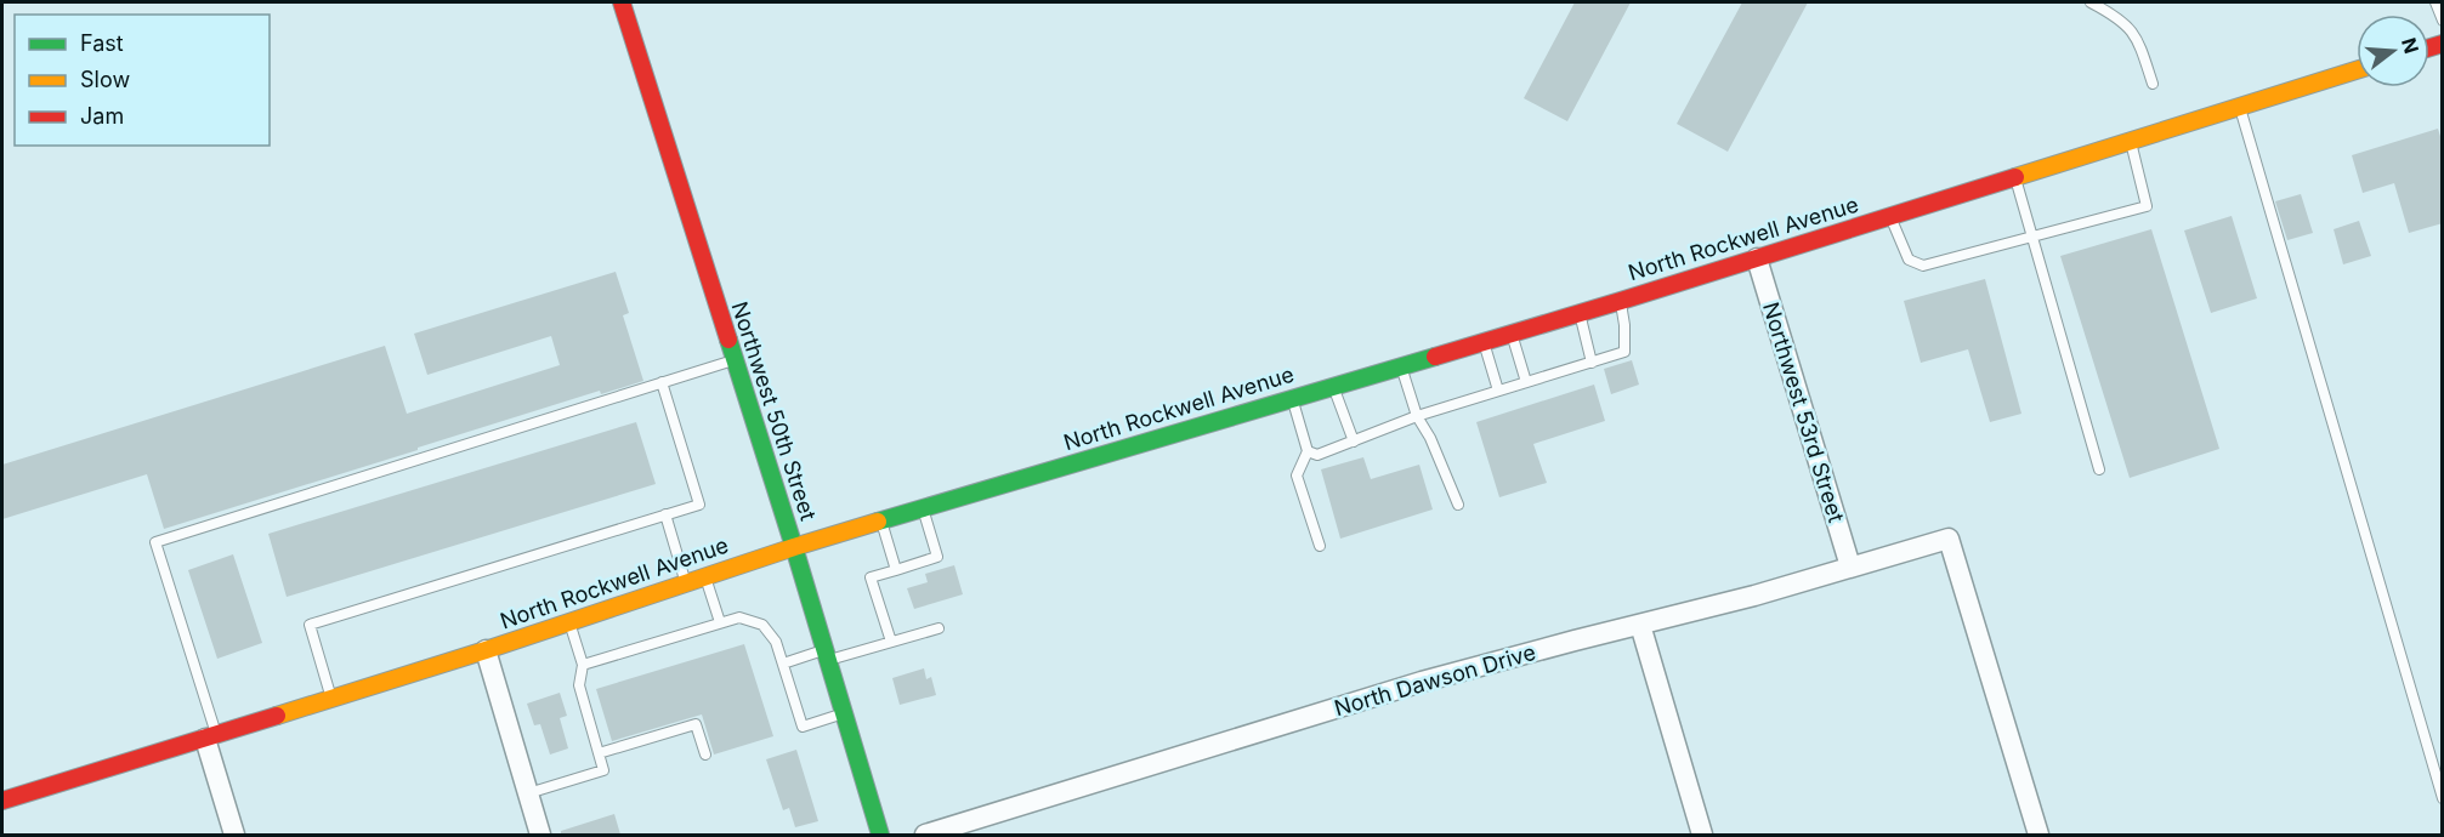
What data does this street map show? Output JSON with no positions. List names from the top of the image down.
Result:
{
  "streets": {
    "main road": ["North Rockwell Avenue", "Northwest 50th Street"],
    "street": ["Northwest 53rd Street", "North Dawson Drive"]
  },
  "crossings": [
    ["North Rockwell Avenue", "Northwest 50th Street"],
    ["North Rockwell Avenue", "Northwest 53rd Street"],
    ["Northwest 53rd Street", "North Dawson Drive"]
  ],
  "legend": ["Fast", "Slow", "Jam"],
  "north": "right"
}
